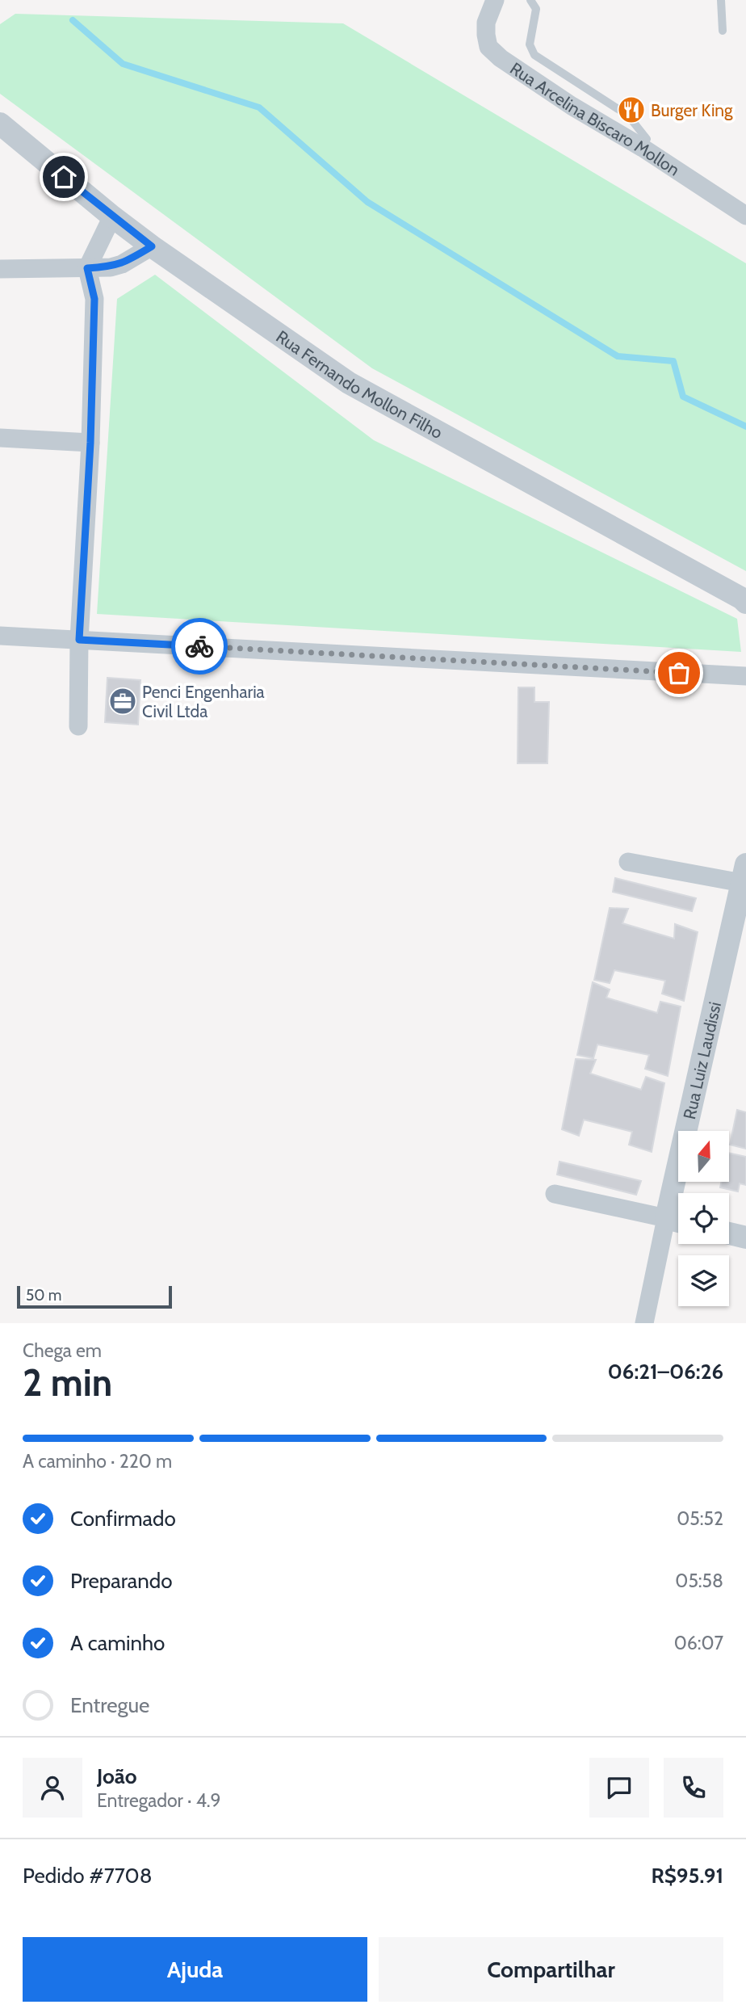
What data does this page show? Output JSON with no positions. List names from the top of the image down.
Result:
{
  "streets": {
    "street": ["Rua Arcelina Biscaro Mollon", "Rua Fernando Mollon Filho", "Rua Luiz Laudissi"]
  },
  "places": {
    "restaurant": ["Burger King"],
    "office": ["Penci Engenharia Civil Ltda"]
  },
  "scale_bar": "50 m",
  "north": "top",
  "page": {
    "scale": "50 m",
    "heading": ["2 min", "Chega em", "06:21–06:26"],
    "panel": [
      "João",
      "Entregador · 4.9",
      "Pedido #7708",
      "R$95.91"
    ],
    "bar": "A caminho · 220 m",
    "list": [
      ["Confirmado", "05:52"],
      ["Preparando", "05:58"],
      ["A caminho", "06:07"],
      "Entregue"
    ],
    "buttons": ["Ajuda", "Compartilhar"]
  }
}
